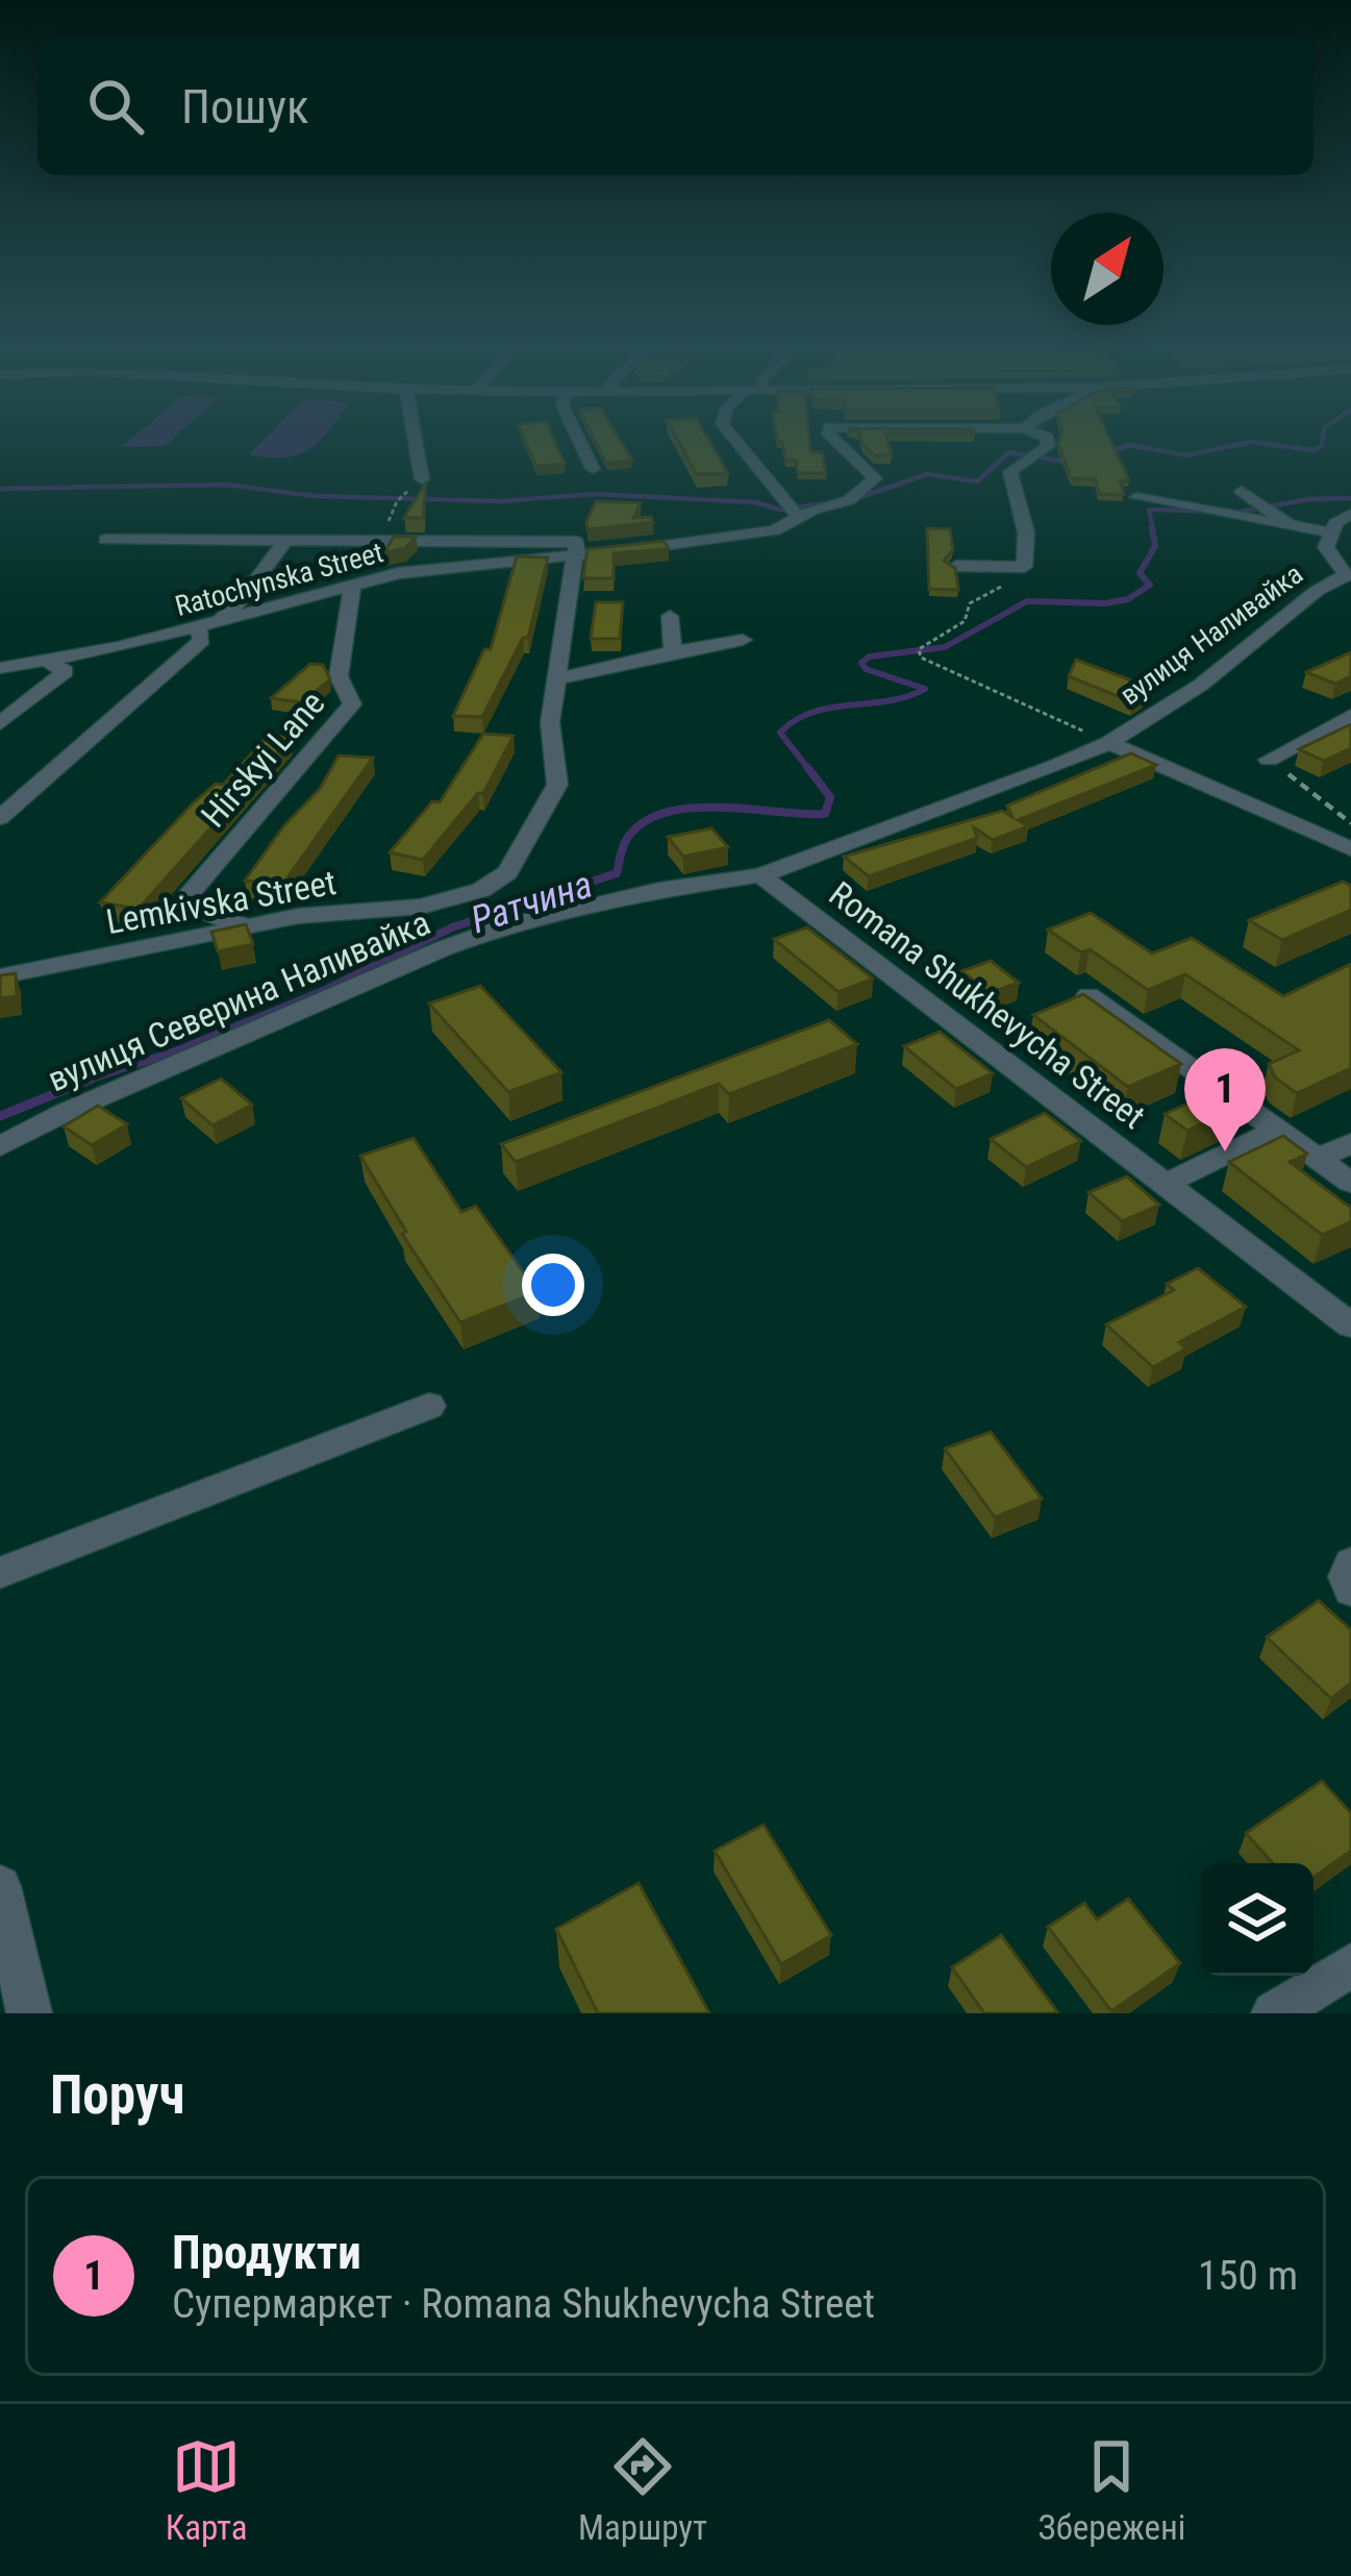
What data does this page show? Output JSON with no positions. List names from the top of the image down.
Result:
{
  "streets": {
    "street": [
      "Ratochynska Street",
      "вулиця Наливайка",
      "Hirskyi Lane",
      "Lemkivska Street",
      "вулиця Северина Наливайка",
      "Romana Shukhevycha Street"
    ]
  },
  "crossings": [
    ["Ratochynska Street", "Hirskyi Lane"],
    ["вулиця Наливайка", "вулиця Северина Наливайка"],
    ["вулиця Наливайка", "Romana Shukhevycha Street"],
    ["Hirskyi Lane", "Lemkivska Street"],
    ["вулиця Северина Наливайка", "Romana Shukhevycha Street"]
  ],
  "water": ["Ратчина"],
  "north": "top right",
  "page": {
    "search": "Пошук",
    "pins": "1",
    "heading": "Поруч",
    "list": [
      {
        "mark": "1",
        "name": "Продукти",
        "note": "Супермаркет · Romana Shukhevycha Street",
        "value": "150 m"
      }
    ],
    "nav": ["Карта", "Маршрут", "Збережені"]
  }
}
